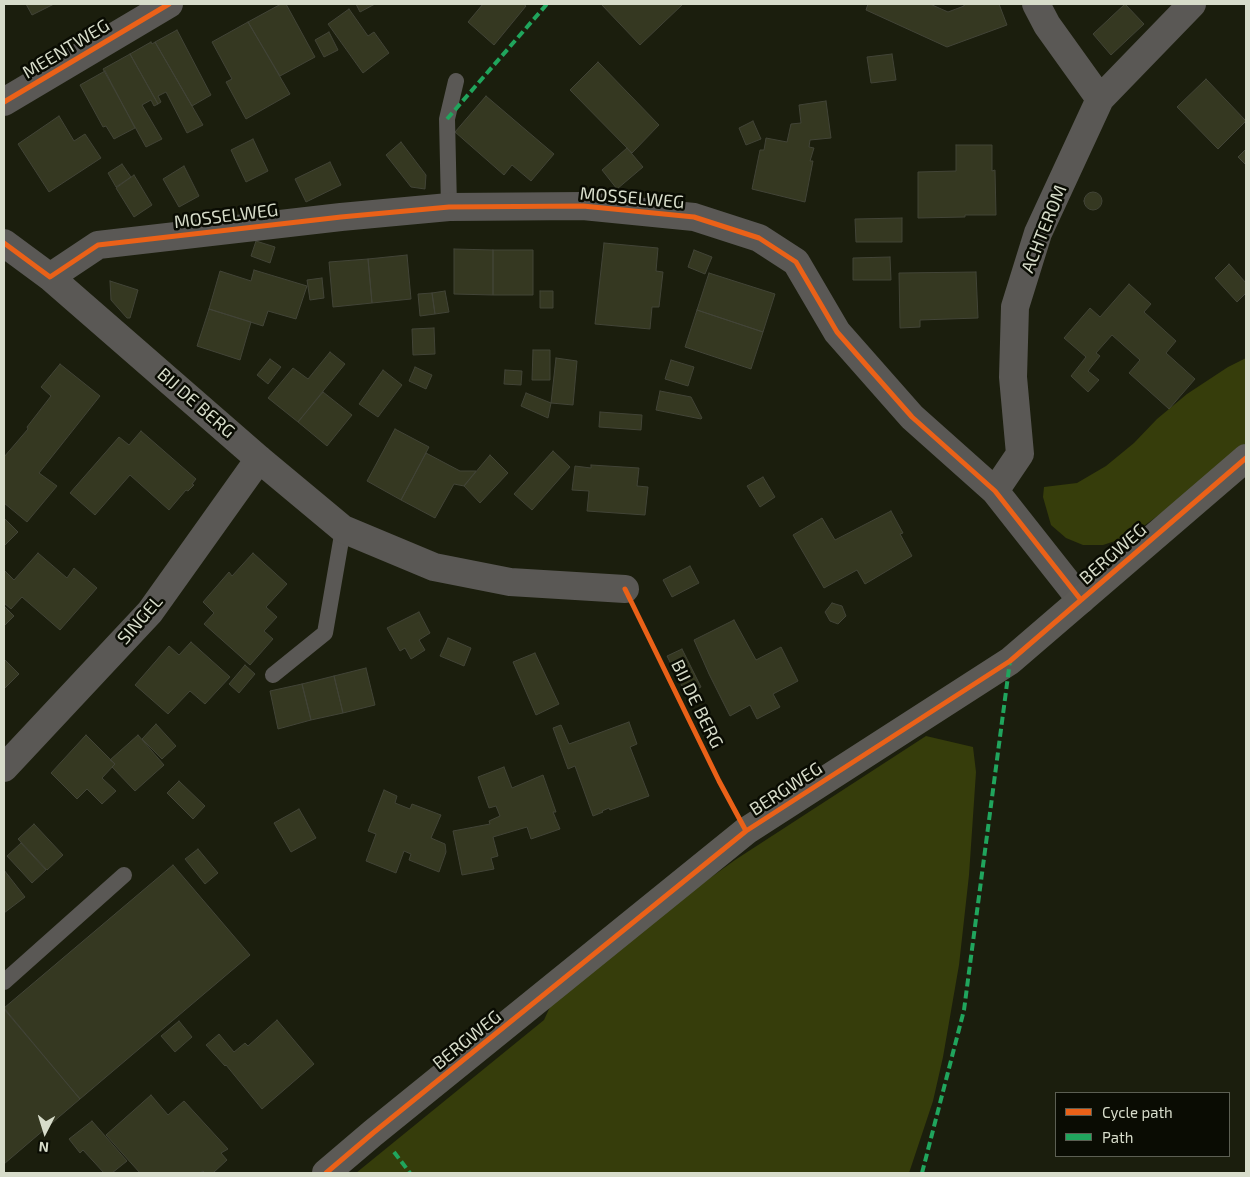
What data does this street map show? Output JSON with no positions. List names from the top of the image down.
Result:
{
  "streets": {
    "street": [
      "MEENTWEG",
      "MOSSELWEG",
      "ACHTEROM",
      "BIJ DE BERG",
      "BERGWEG",
      "SINGEL"
    ]
  },
  "crossings": [
    ["MOSSELWEG", "ACHTEROM"],
    ["MOSSELWEG", "BIJ DE BERG"],
    ["MOSSELWEG", "BERGWEG"],
    ["BIJ DE BERG", "SINGEL"]
  ],
  "legend": ["Cycle path", "Path"],
  "north": "bottom"
}
